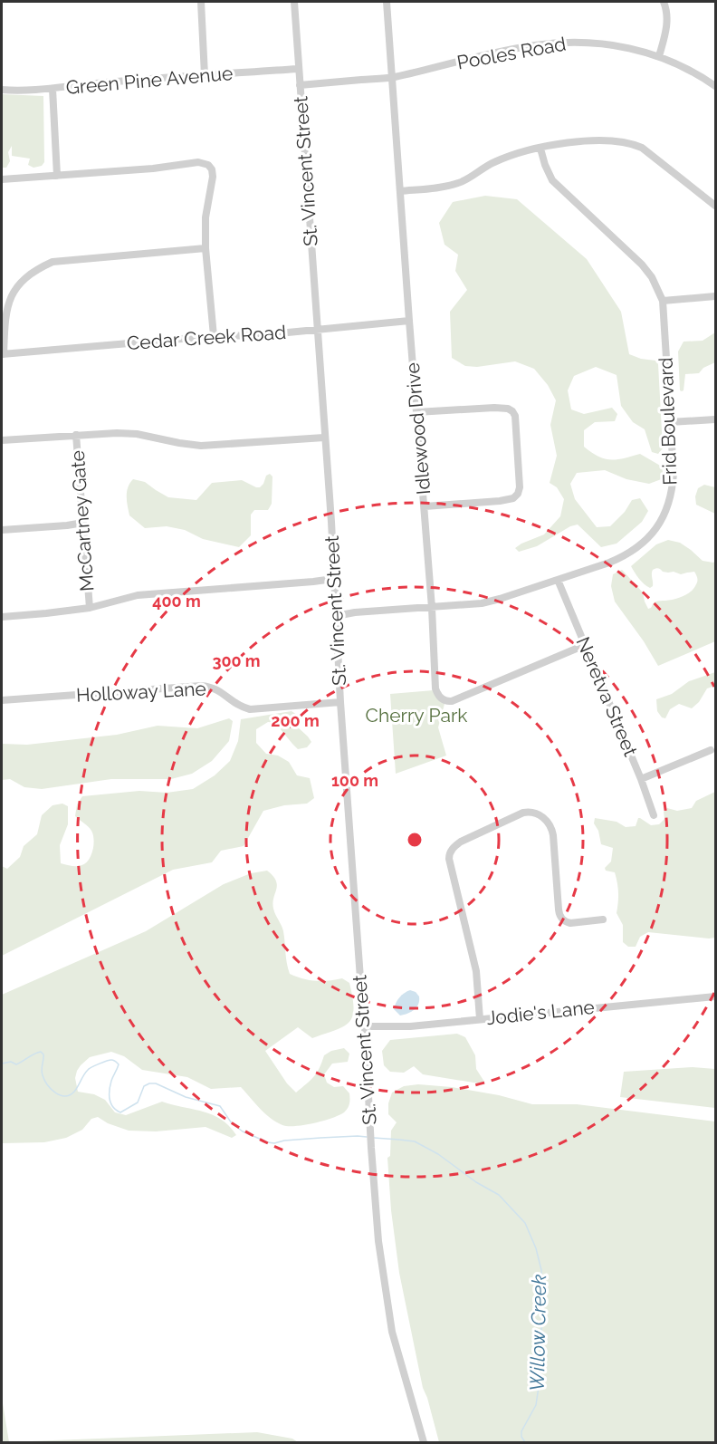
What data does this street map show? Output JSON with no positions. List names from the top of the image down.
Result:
{
  "streets": {
    "street": [
      "Pooles Road",
      "Green Pine Avenue",
      "St. Vincent Street",
      "Cedar Creek Road",
      "Frid Boulevard",
      "Idlewood Drive",
      "McCartney Gate",
      "Holloway Lane",
      "Neretva Street",
      "Jodie's Lane"
    ]
  },
  "crossings": [
    ["Pooles Road", "St. Vincent Street"],
    ["Pooles Road", "Idlewood Drive"],
    ["Green Pine Avenue", "St. Vincent Street"],
    ["St. Vincent Street", "Cedar Creek Road"],
    ["St. Vincent Street", "Frid Boulevard"],
    ["St. Vincent Street", "Holloway Lane"],
    ["St. Vincent Street", "Jodie's Lane"],
    ["Cedar Creek Road", "Idlewood Drive"],
    ["Frid Boulevard", "Idlewood Drive"],
    ["Frid Boulevard", "Neretva Street"],
    ["Idlewood Drive", "Neretva Street"]
  ],
  "water": ["Willow Creek"],
  "parks": ["Cherry Park"],
  "rings": [
    "400 m",
    "300 m",
    "200 m",
    "100 m"
  ]
}
